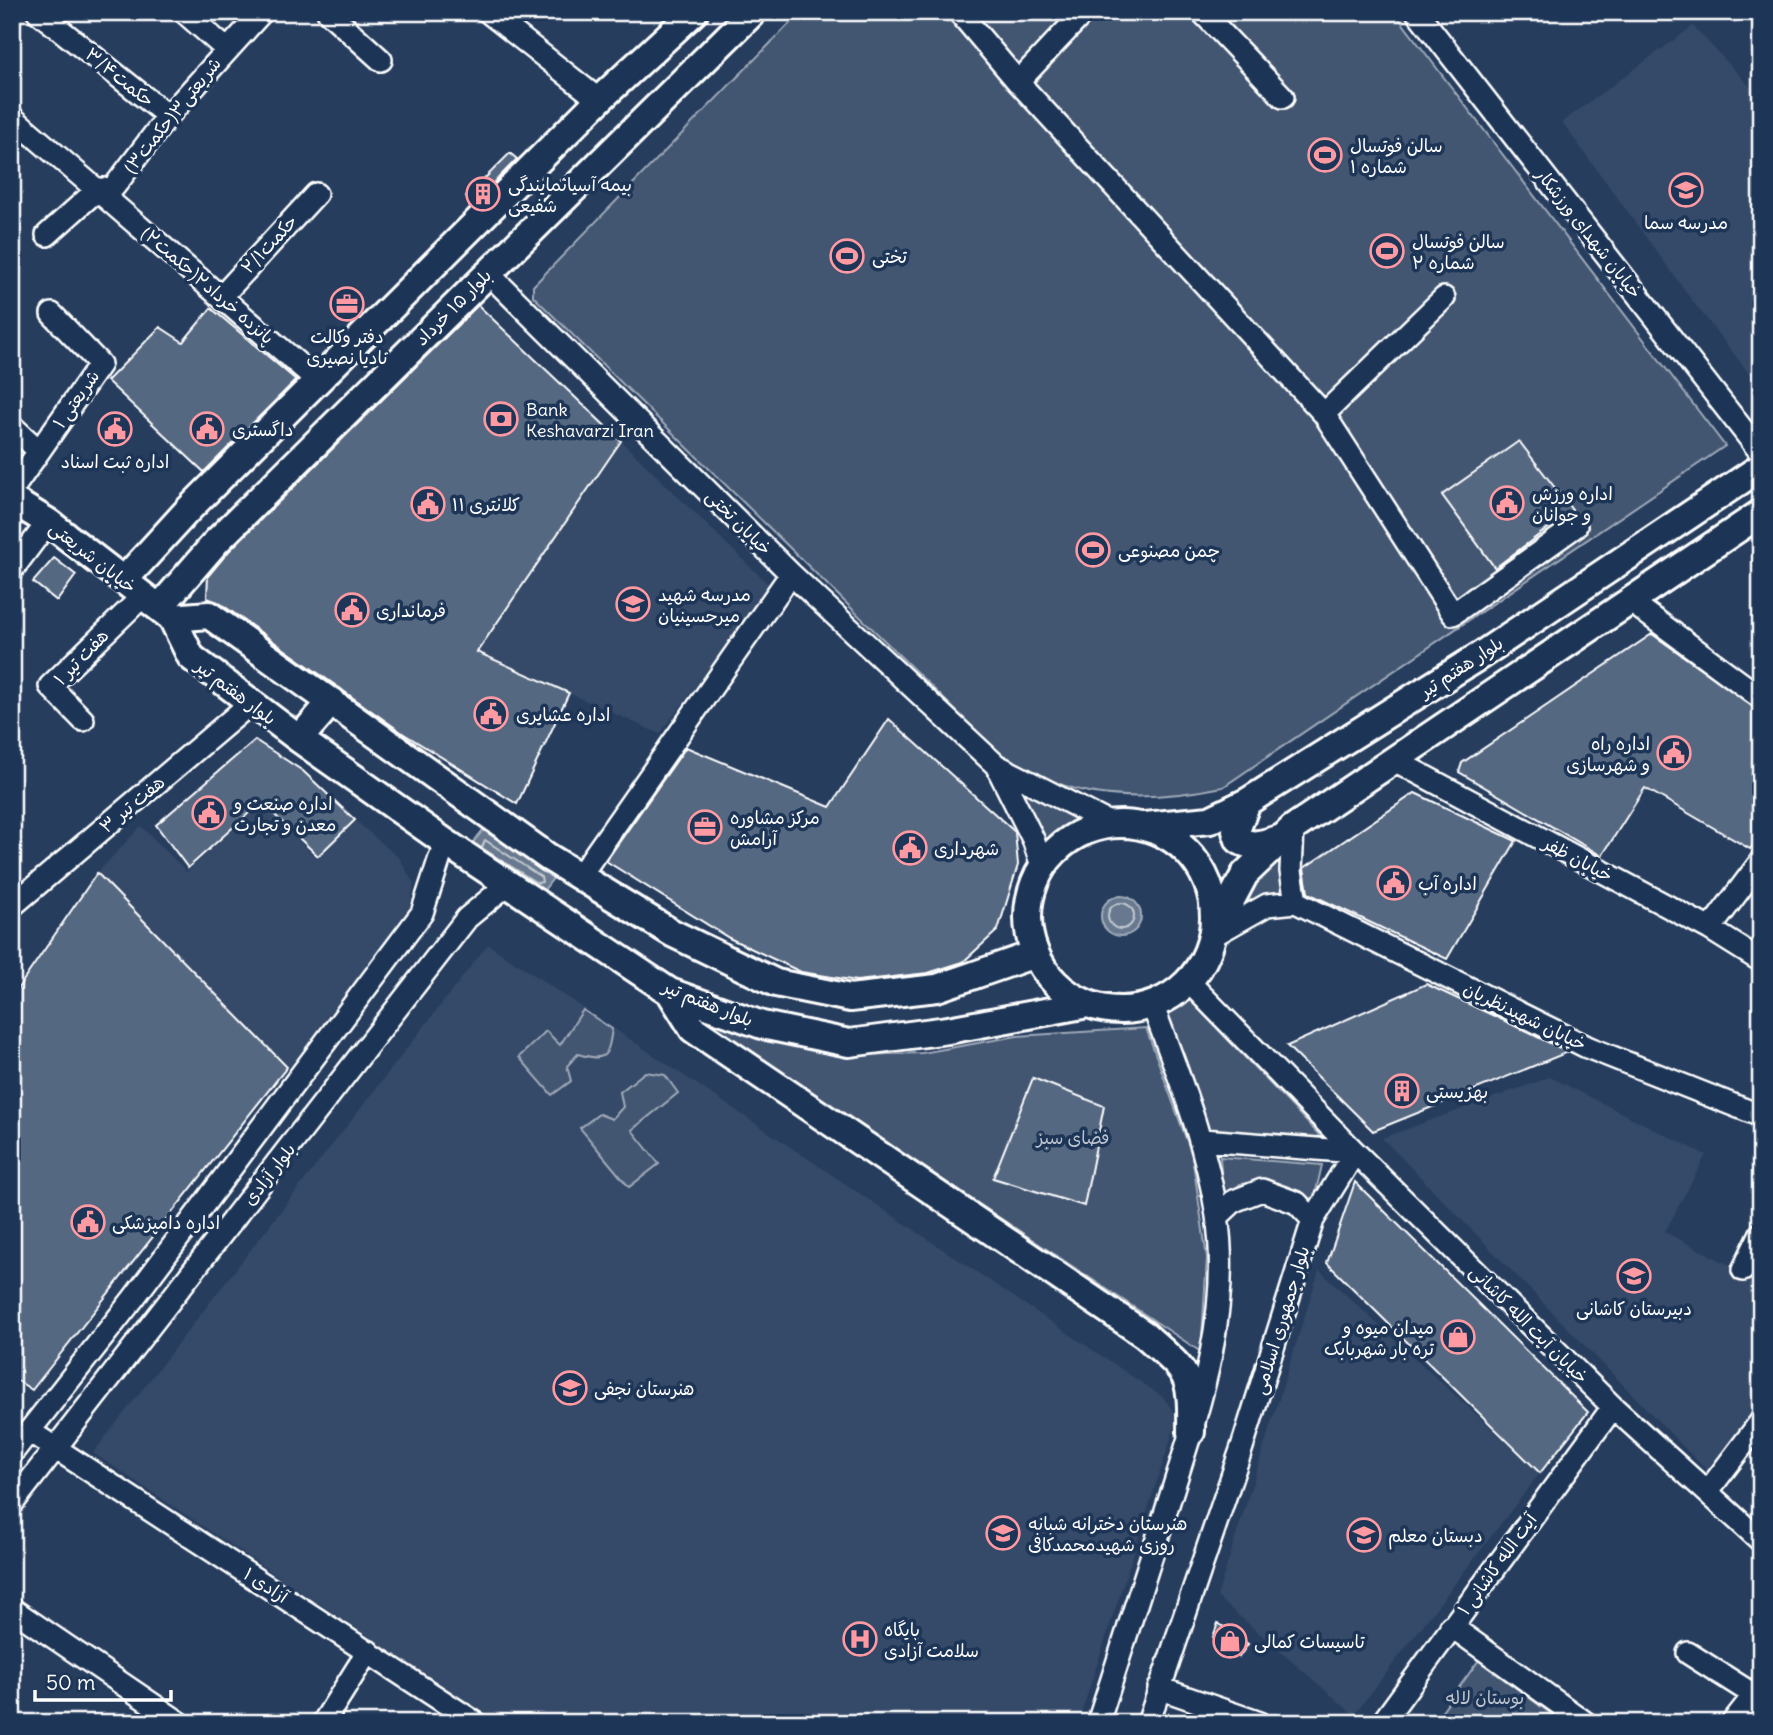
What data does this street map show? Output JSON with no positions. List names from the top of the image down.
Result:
{
  "streets": {
    "main road": ["بلوار ۱۵ خرداد", "خیابان شریعتی", "بلوار هفتم تیر"],
    "street": [
      "حکمت۳/۴",
      "شریعتی۳(حکمت۳)",
      "خیابان شهدای ورزشکار",
      "حکمت۲/۱",
      "پانزده خرداد۲(حکمت۲)",
      "شریعتی ۱",
      "خیابان تختی",
      "هفت تیر ۱",
      "هفت تیر ۳",
      "خیابان ظفر",
      "خیابان شهیدنظریان",
      "بلوار آزادی",
      "بلوار جمهوری اسلامی",
      "خیابان آیت الله کاشانی",
      "آیت الله کاشانی ۱",
      "آزادی ۱"
    ]
  },
  "crossings": [
    ["حکمت۳/۴", "شریعتی۳(حکمت۳)"],
    ["شریعتی۳(حکمت۳)", "پانزده خرداد۲(حکمت۲)"],
    ["حکمت۲/۱", "پانزده خرداد۲(حکمت۲)"],
    ["بلوار ۱۵ خرداد", "خیابان تختی"],
    ["بلوار ۱۵ خرداد", "خیابان شریعتی"],
    ["بلوار ۱۵ خرداد", "هفت تیر ۱"],
    ["بلوار ۱۵ خرداد", "بلوار هفتم تیر"],
    ["خیابان شریعتی", "هفت تیر ۱"],
    ["خیابان شریعتی", "بلوار هفتم تیر"],
    ["هفت تیر ۱", "بلوار هفتم تیر"],
    ["بلوار هفتم تیر", "هفت تیر ۳"],
    ["بلوار هفتم تیر", "بلوار آزادی"],
    ["بلوار آزادی", "آزادی ۱"],
    ["بلوار جمهوری اسلامی", "خیابان آیت الله کاشانی"],
    ["خیابان آیت الله کاشانی", "آیت الله کاشانی ۱"]
  ],
  "parks": ["فضای سبز", "بوستان لاله"],
  "places": {
    "sports": [
      "سالن فوتسال شماره ۱",
      "سالن فوتسال شماره ۲",
      "تختی",
      "چمن مصنوعی"
    ],
    "school or university": [
      "مدرسه سما",
      "مدرسه شهید میرحسینیان",
      "دبیرستان کاشانی",
      "هنرستان نجفی",
      "هنرستان دخترانه شبانه روزی شهیدمحمدکافی",
      "دبستان معلم"
    ],
    "building": ["بیمه آسیانمایندگی شفیعی", "بهزیستی"],
    "office": ["دفتر وکالت نادیا نصیری", "مرکز مشاوره آرامش"],
    "bank": ["Bank Keshavarzi Iran"],
    "public building": [
      "اداره ثبت اسناد",
      "داگستری",
      "اداره ورزش و جوانان",
      "کلانتری ۱۱",
      "فرمانداری",
      "اداره عشایری",
      "اداره راه و شهرسازی",
      "اداره صنعت و معدن و تجارت",
      "شهرداری",
      "اداره آب",
      "اداره دامپزشکی"
    ],
    "shop": ["میدان میوه و تره بار شهربابک", "تاسیسات کمالی"],
    "hospital": ["پایگاه سلامت آزادی"]
  },
  "scale_bar": "50 m"
}
